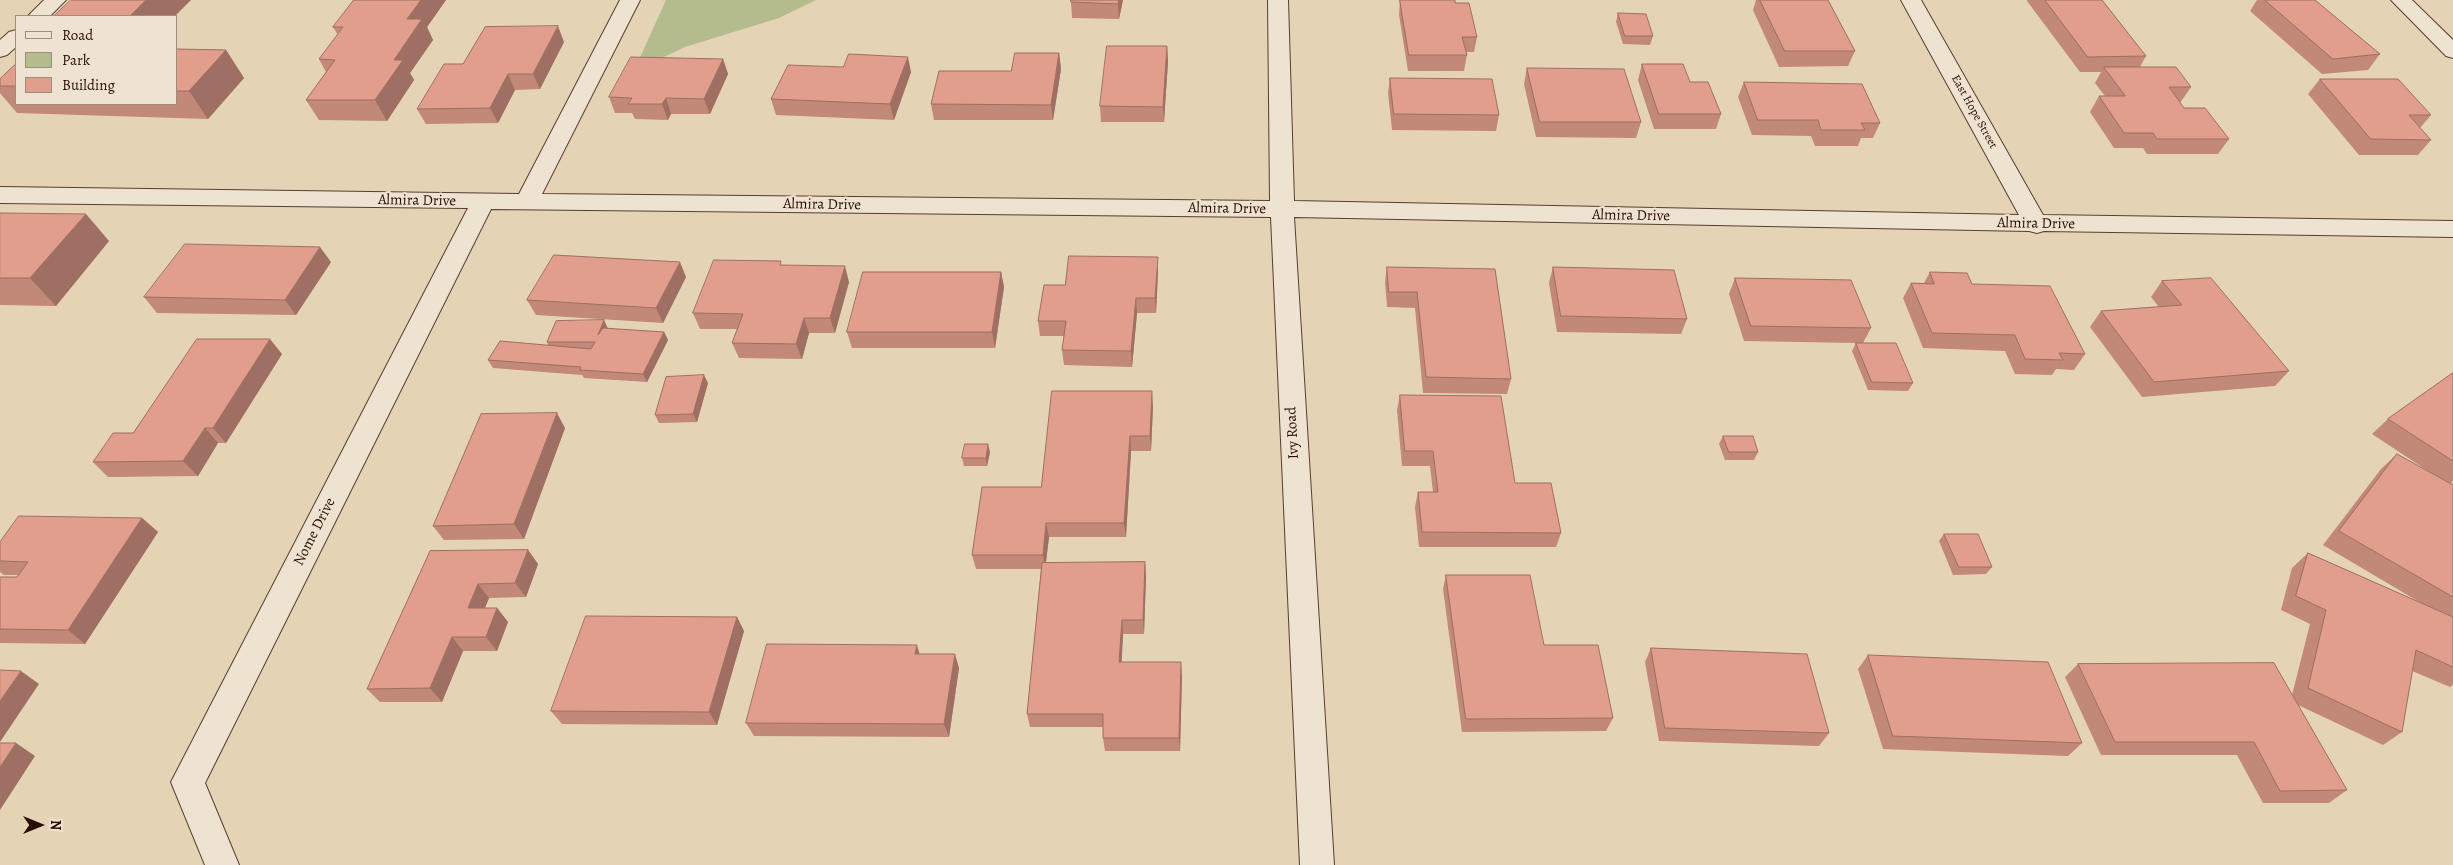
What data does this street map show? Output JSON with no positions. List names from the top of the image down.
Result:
{
  "streets": {
    "street": [
      "East Hope Street",
      "Almira Drive",
      "Ivy Road",
      "Nome Drive"
    ]
  },
  "crossings": [
    ["East Hope Street", "Almira Drive"],
    ["Almira Drive", "Ivy Road"],
    ["Almira Drive", "Nome Drive"]
  ],
  "legend": ["Road", "Park", "Building"],
  "north": "right"
}
